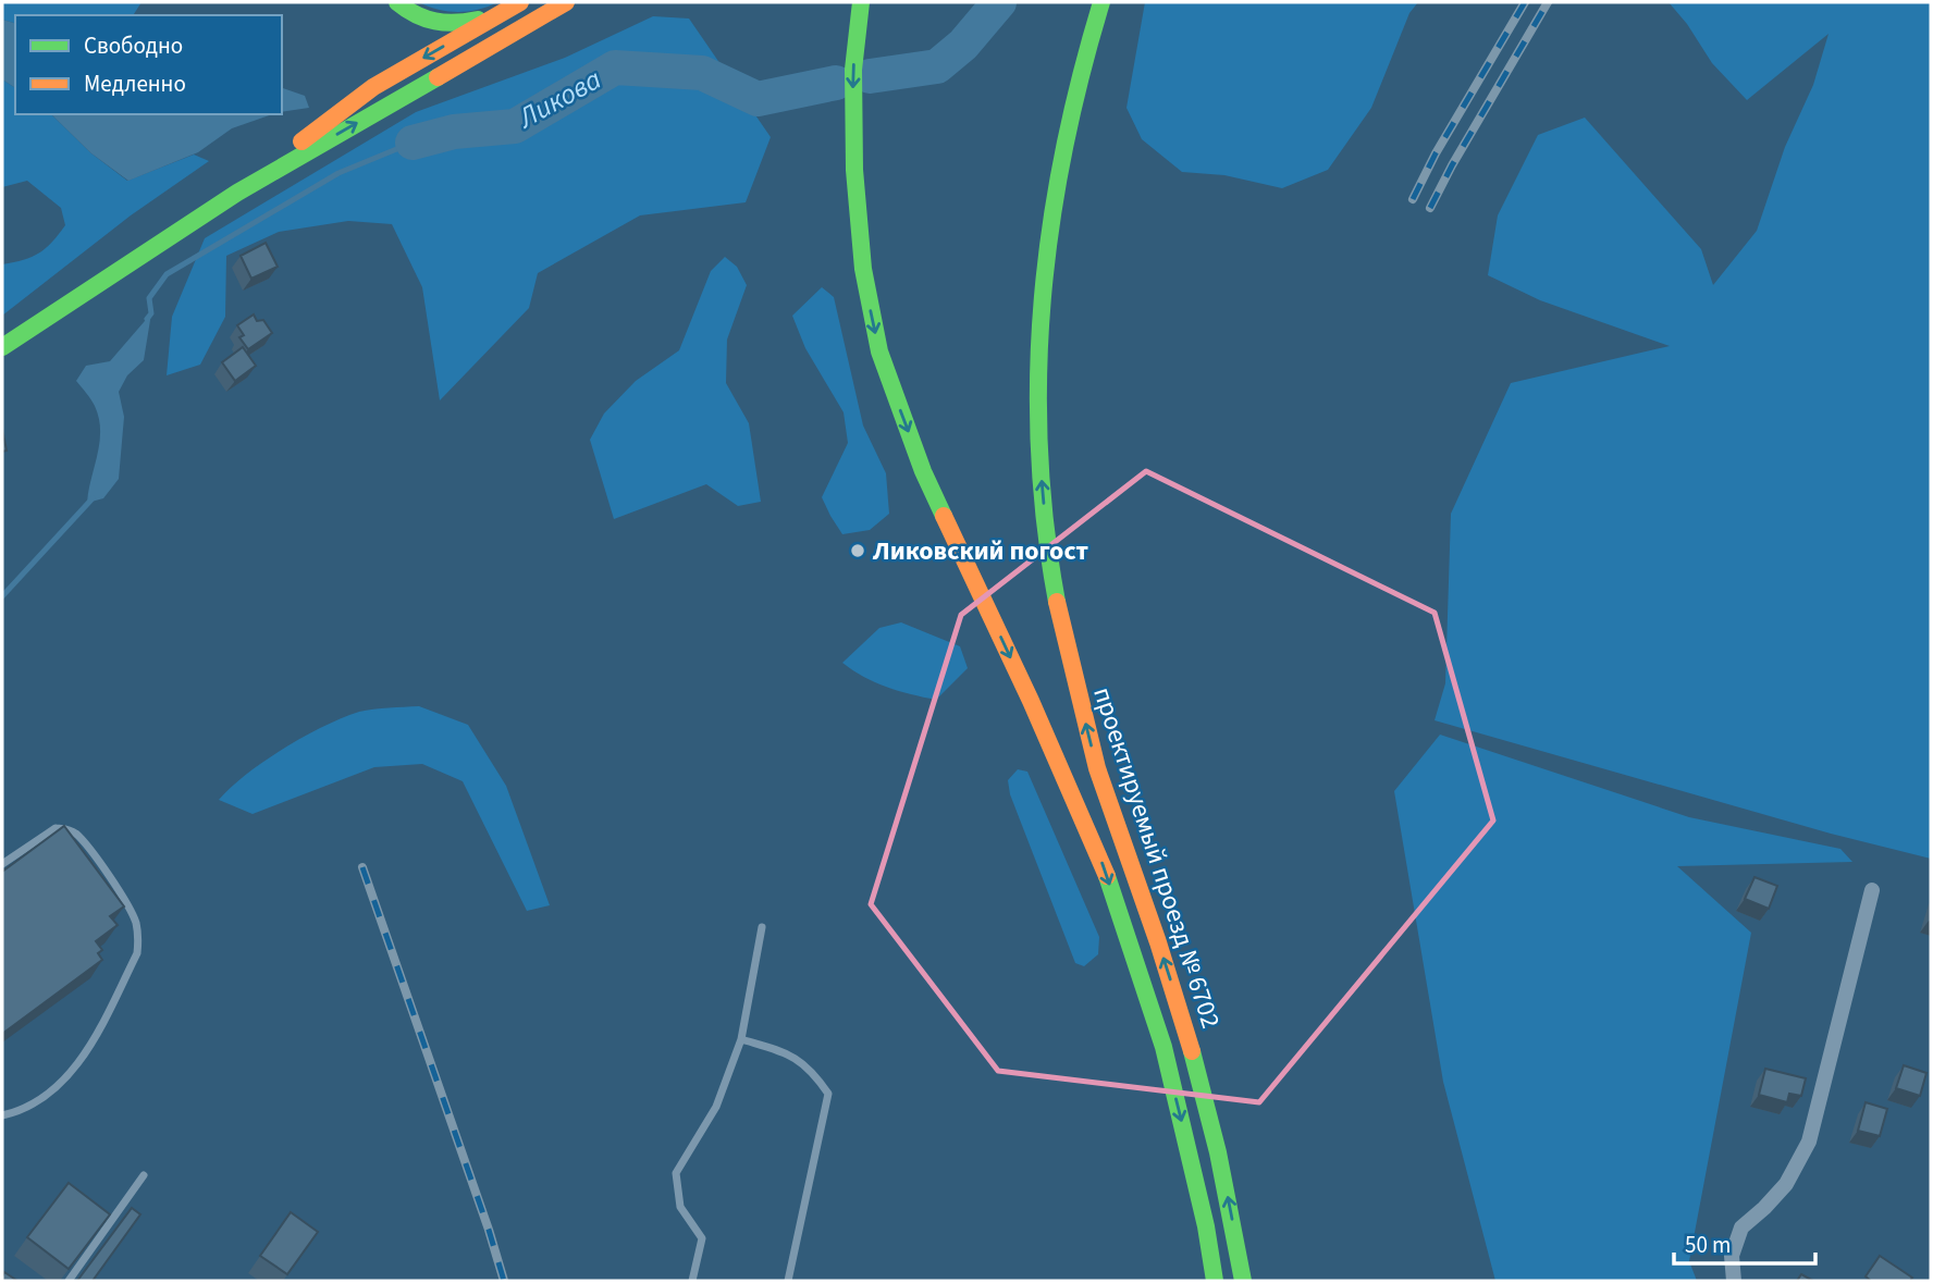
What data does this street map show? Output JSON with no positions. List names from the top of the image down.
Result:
{
  "streets": {
    "main road": ["проектируемый проезд № 6702"]
  },
  "water": ["Ликова"],
  "places": ["Ликовский погост"],
  "legend": ["Свободно", "Медленно"],
  "scale_bar": "50 m"
}
